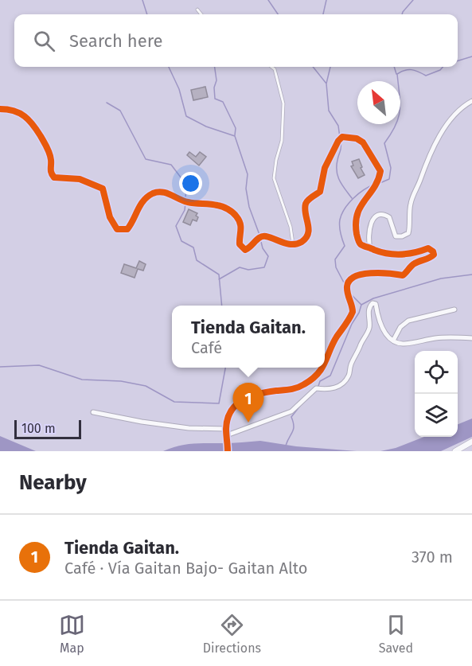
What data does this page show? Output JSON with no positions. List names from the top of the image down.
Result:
{
  "scale_bar": "100 m",
  "north": "top left",
  "page": {
    "search": "Search here",
    "popup": ["Tienda Gaitan.", "Café"],
    "pins": "1",
    "scale": "100 m",
    "heading": "Nearby",
    "list": [
      {
        "mark": "1",
        "name": "Tienda Gaitan.",
        "note": "Café · Vía Gaitan Bajo- Gaitan Alto",
        "value": "370 m"
      }
    ],
    "nav": ["Map", "Directions", "Saved"]
  }
}
